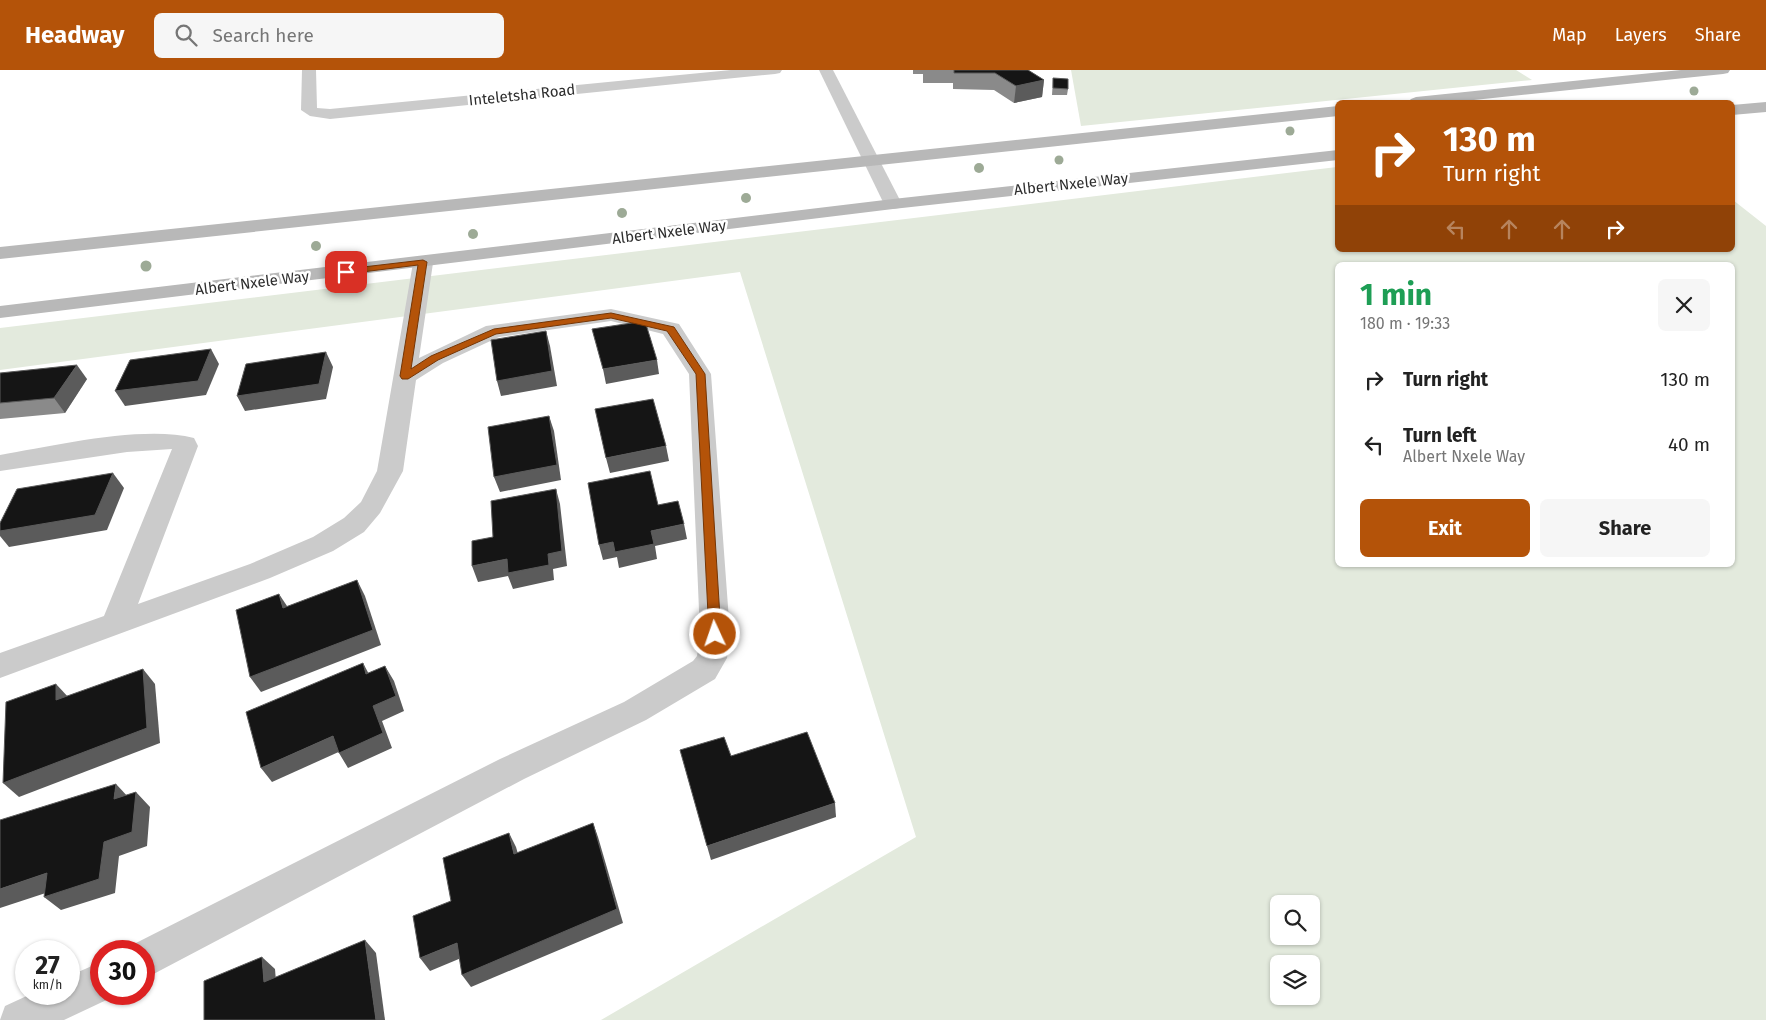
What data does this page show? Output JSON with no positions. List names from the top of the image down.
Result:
{
  "streets": {
    "main road": ["Albert Nxele Way"],
    "street": ["Inteletsha Road"]
  },
  "page": {
    "header": "Headway",
    "search": "Search here",
    "nav": ["Map", "Layers", "Share"],
    "turn": ["130 m", "Turn right"],
    "heading": ["1 min", "180 m · 19:33"],
    "list": [
      {
        "name": "Turn right",
        "value": "130 m"
      },
      {
        "name": "Turn left",
        "note": "Albert Nxele Way",
        "value": "40 m"
      }
    ],
    "buttons": ["Exit", "Share"],
    "speed": "27 km/h",
    "limit": "30"
  }
}
